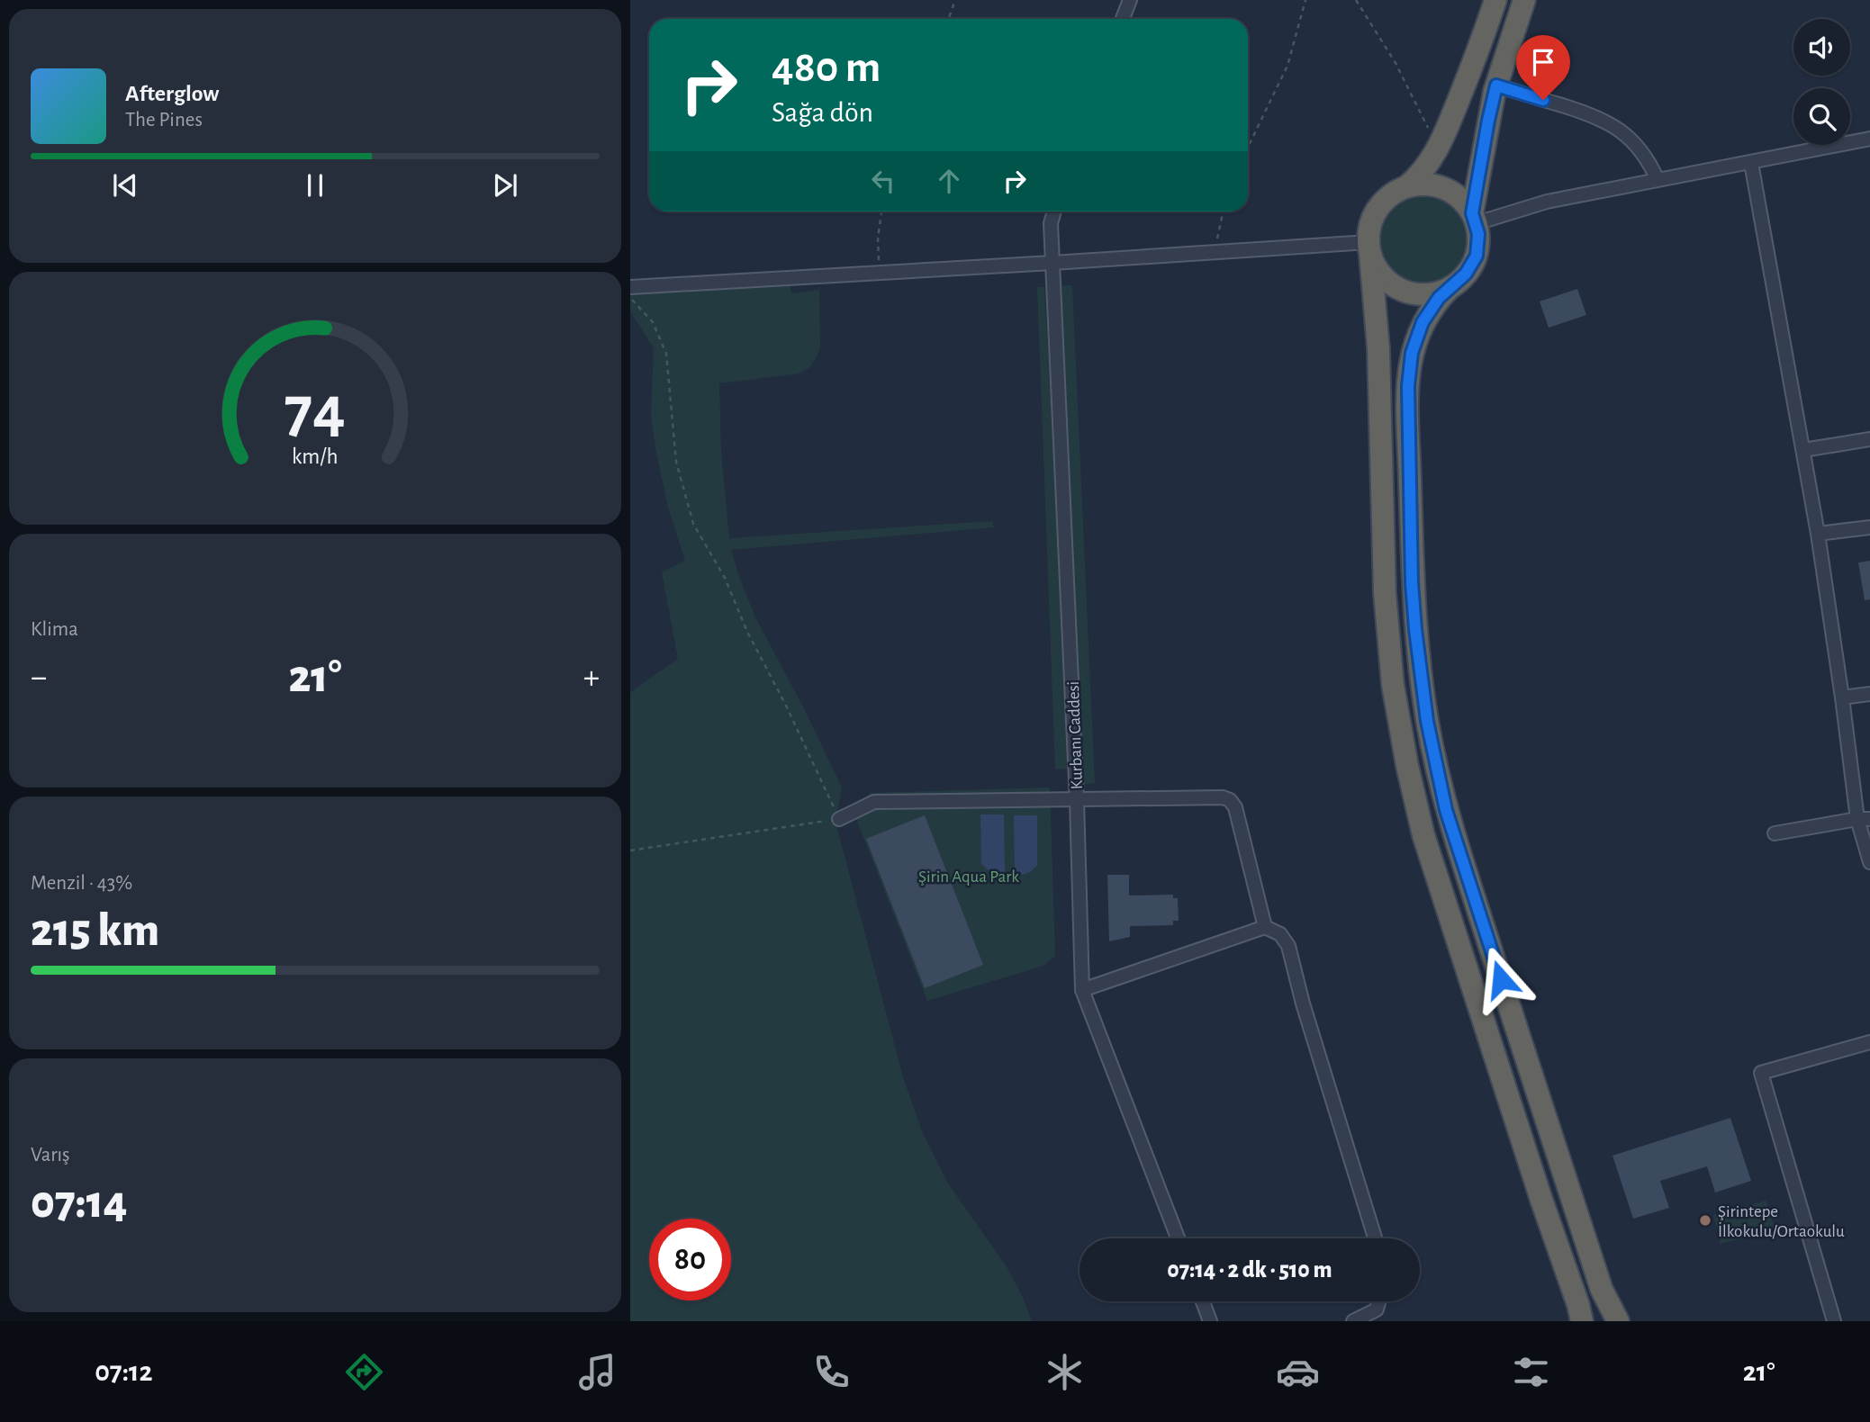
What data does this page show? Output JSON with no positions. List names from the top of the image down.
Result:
{
  "streets": {
    "street": ["Kurbanı Caddesi"]
  },
  "parks": ["Şirin Aqua Park"],
  "places": ["Şirintepe İlkokulu/Ortaokulu"],
  "page": {
    "turn": ["480 m", "Sağa dön"],
    "song": ["Afterglow", "The Pines"],
    "tile": [
      "Klima",
      ["Menzil · 43%", "215 km"],
      ["Varış", "07:14"]
    ],
    "heat": ["−", "21°", "+"],
    "limit": "80",
    "trip": "07:14 · 2 dk · 510 m",
    "tabs": ["07:12", "21°"],
    "gauge": ["74", "km/h"]
  }
}
